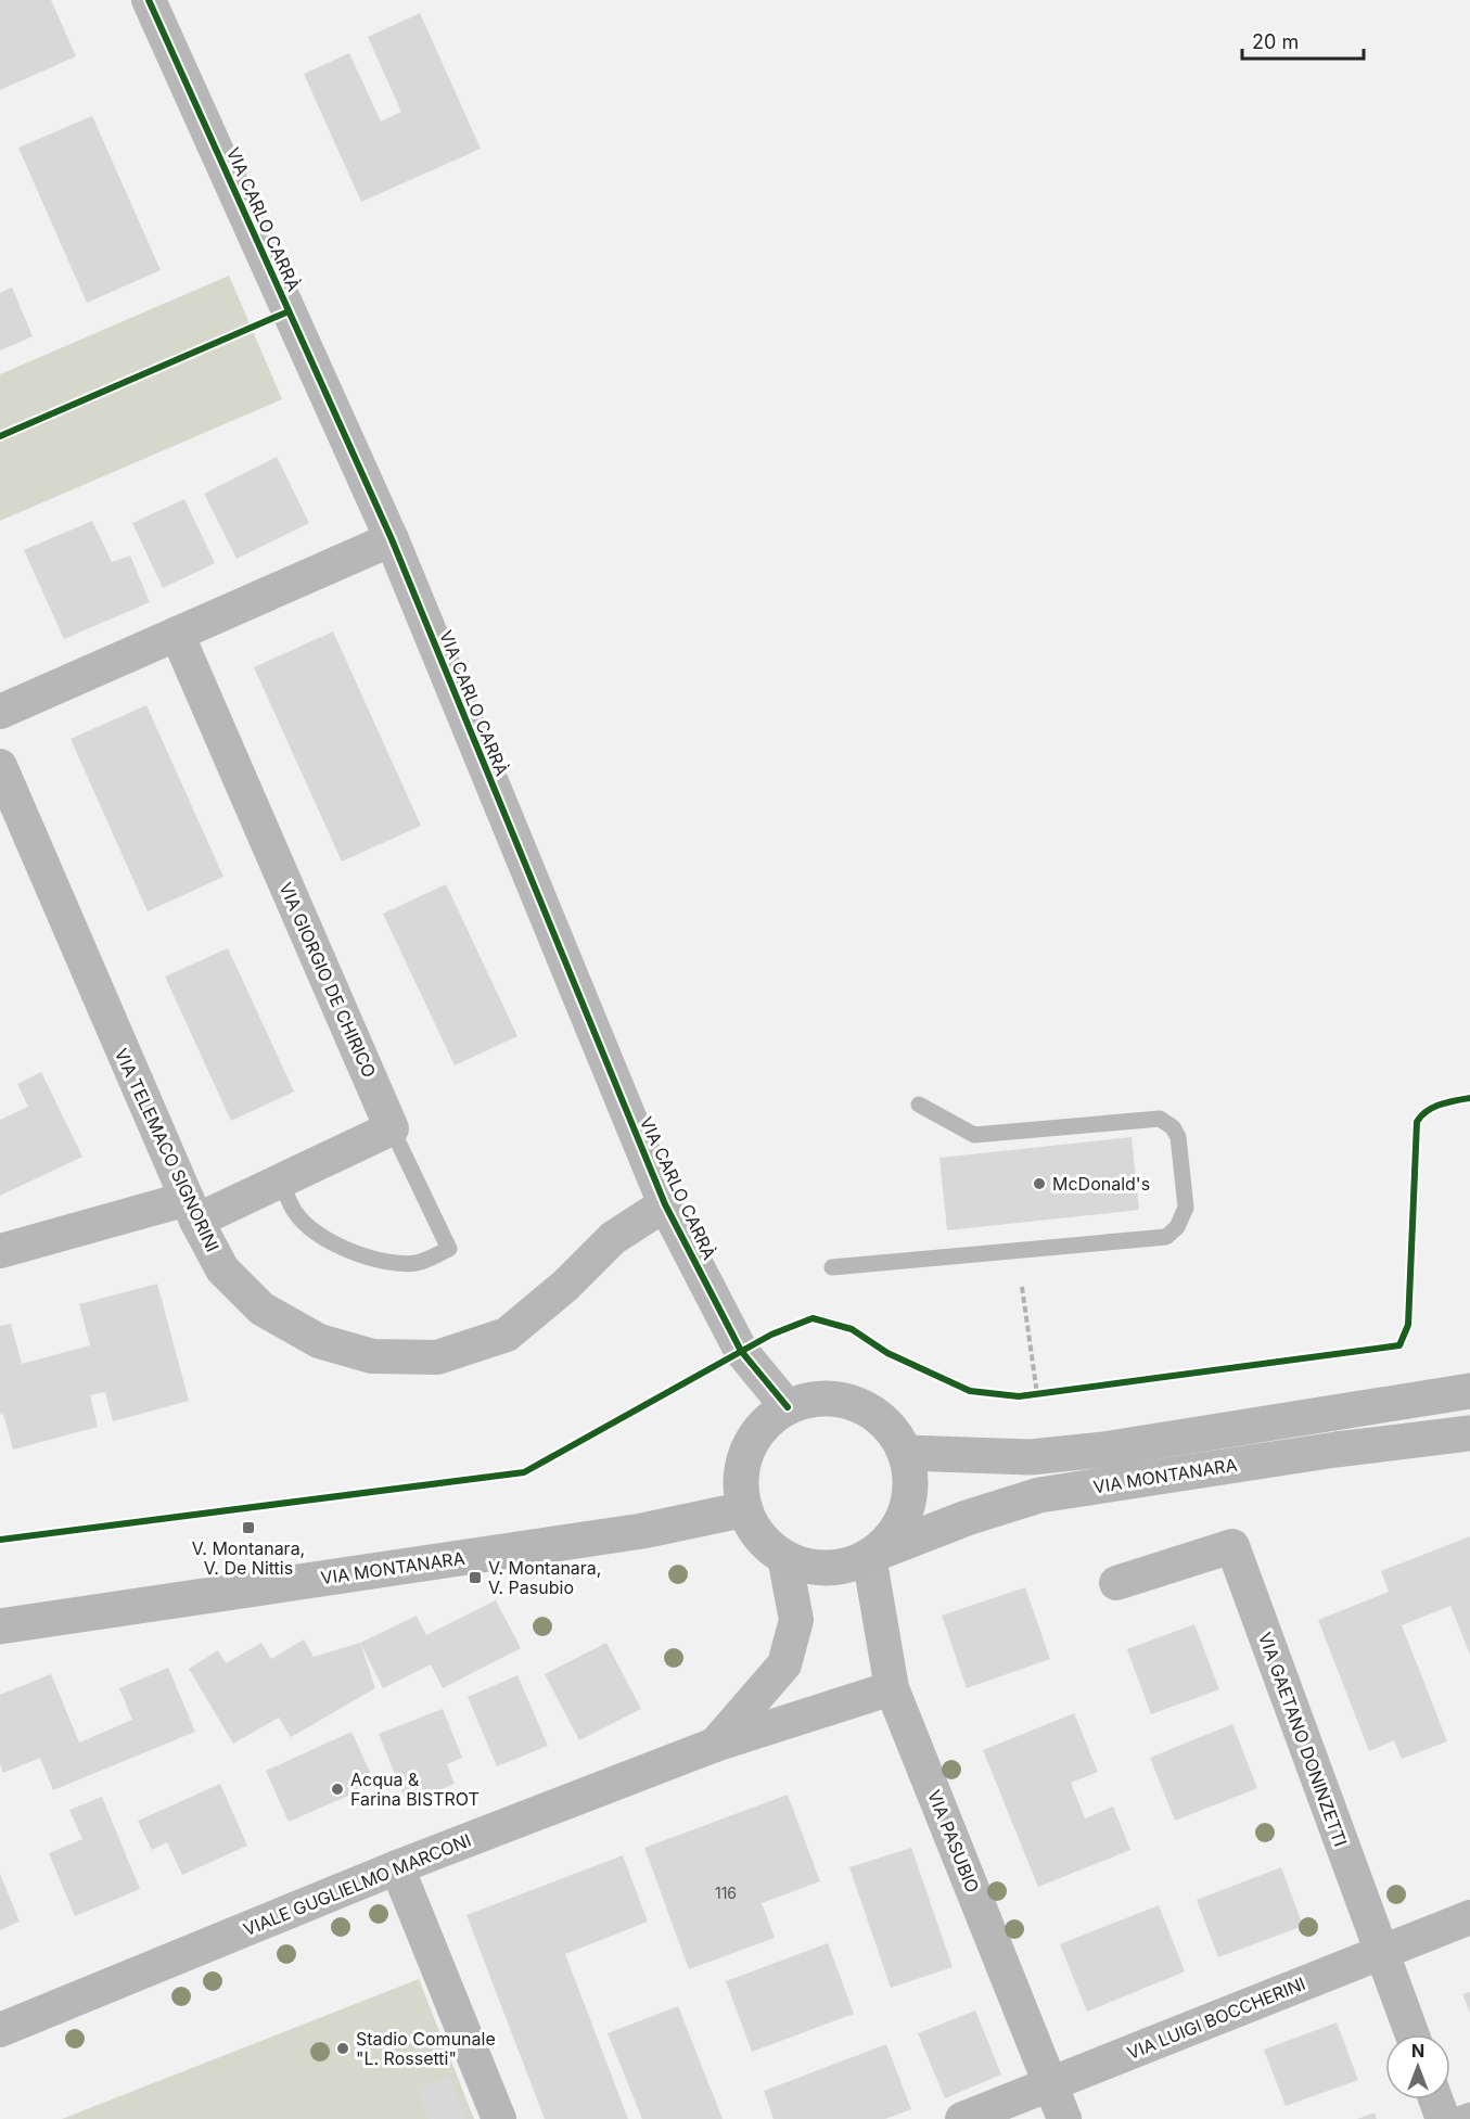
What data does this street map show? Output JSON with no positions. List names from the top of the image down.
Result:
{
  "streets": {
    "main road": ["VIA MONTANARA"],
    "street": [
      "VIA CARLO CARRÀ",
      "VIA GIORGIO DE CHIRICO",
      "VIA TELEMACO SIGNORINI",
      "VIA GAETANO DONINZETTI",
      "VIA PASUBIO",
      "VIALE GUGLIELMO MARCONI",
      "VIA LUIGI BOCCHERINI"
    ]
  },
  "crossings": [
    ["VIA CARLO CARRÀ", "VIA TELEMACO SIGNORINI"],
    ["VIA CARLO CARRÀ", "VIA MONTANARA"],
    ["VIA CARLO CARRÀ", "VIA PASUBIO"],
    ["VIA CARLO CARRÀ", "VIALE GUGLIELMO MARCONI"],
    ["VIA MONTANARA", "VIA PASUBIO"],
    ["VIA MONTANARA", "VIALE GUGLIELMO MARCONI"],
    ["VIA GAETANO DONINZETTI", "VIA LUIGI BOCCHERINI"],
    ["VIA PASUBIO", "VIALE GUGLIELMO MARCONI"],
    ["VIA PASUBIO", "VIA LUIGI BOCCHERINI"]
  ],
  "places": {
    "other": ["McDonald's", "Acqua & Farina BISTROT", "Stadio Comunale \"L. Rossetti\""],
    "transit": ["V. Montanara, V. De Nittis", "V. Montanara, V. Pasubio"]
  },
  "house_numbers": ["116"],
  "scale_bar": "20 m",
  "north": "top"
}
